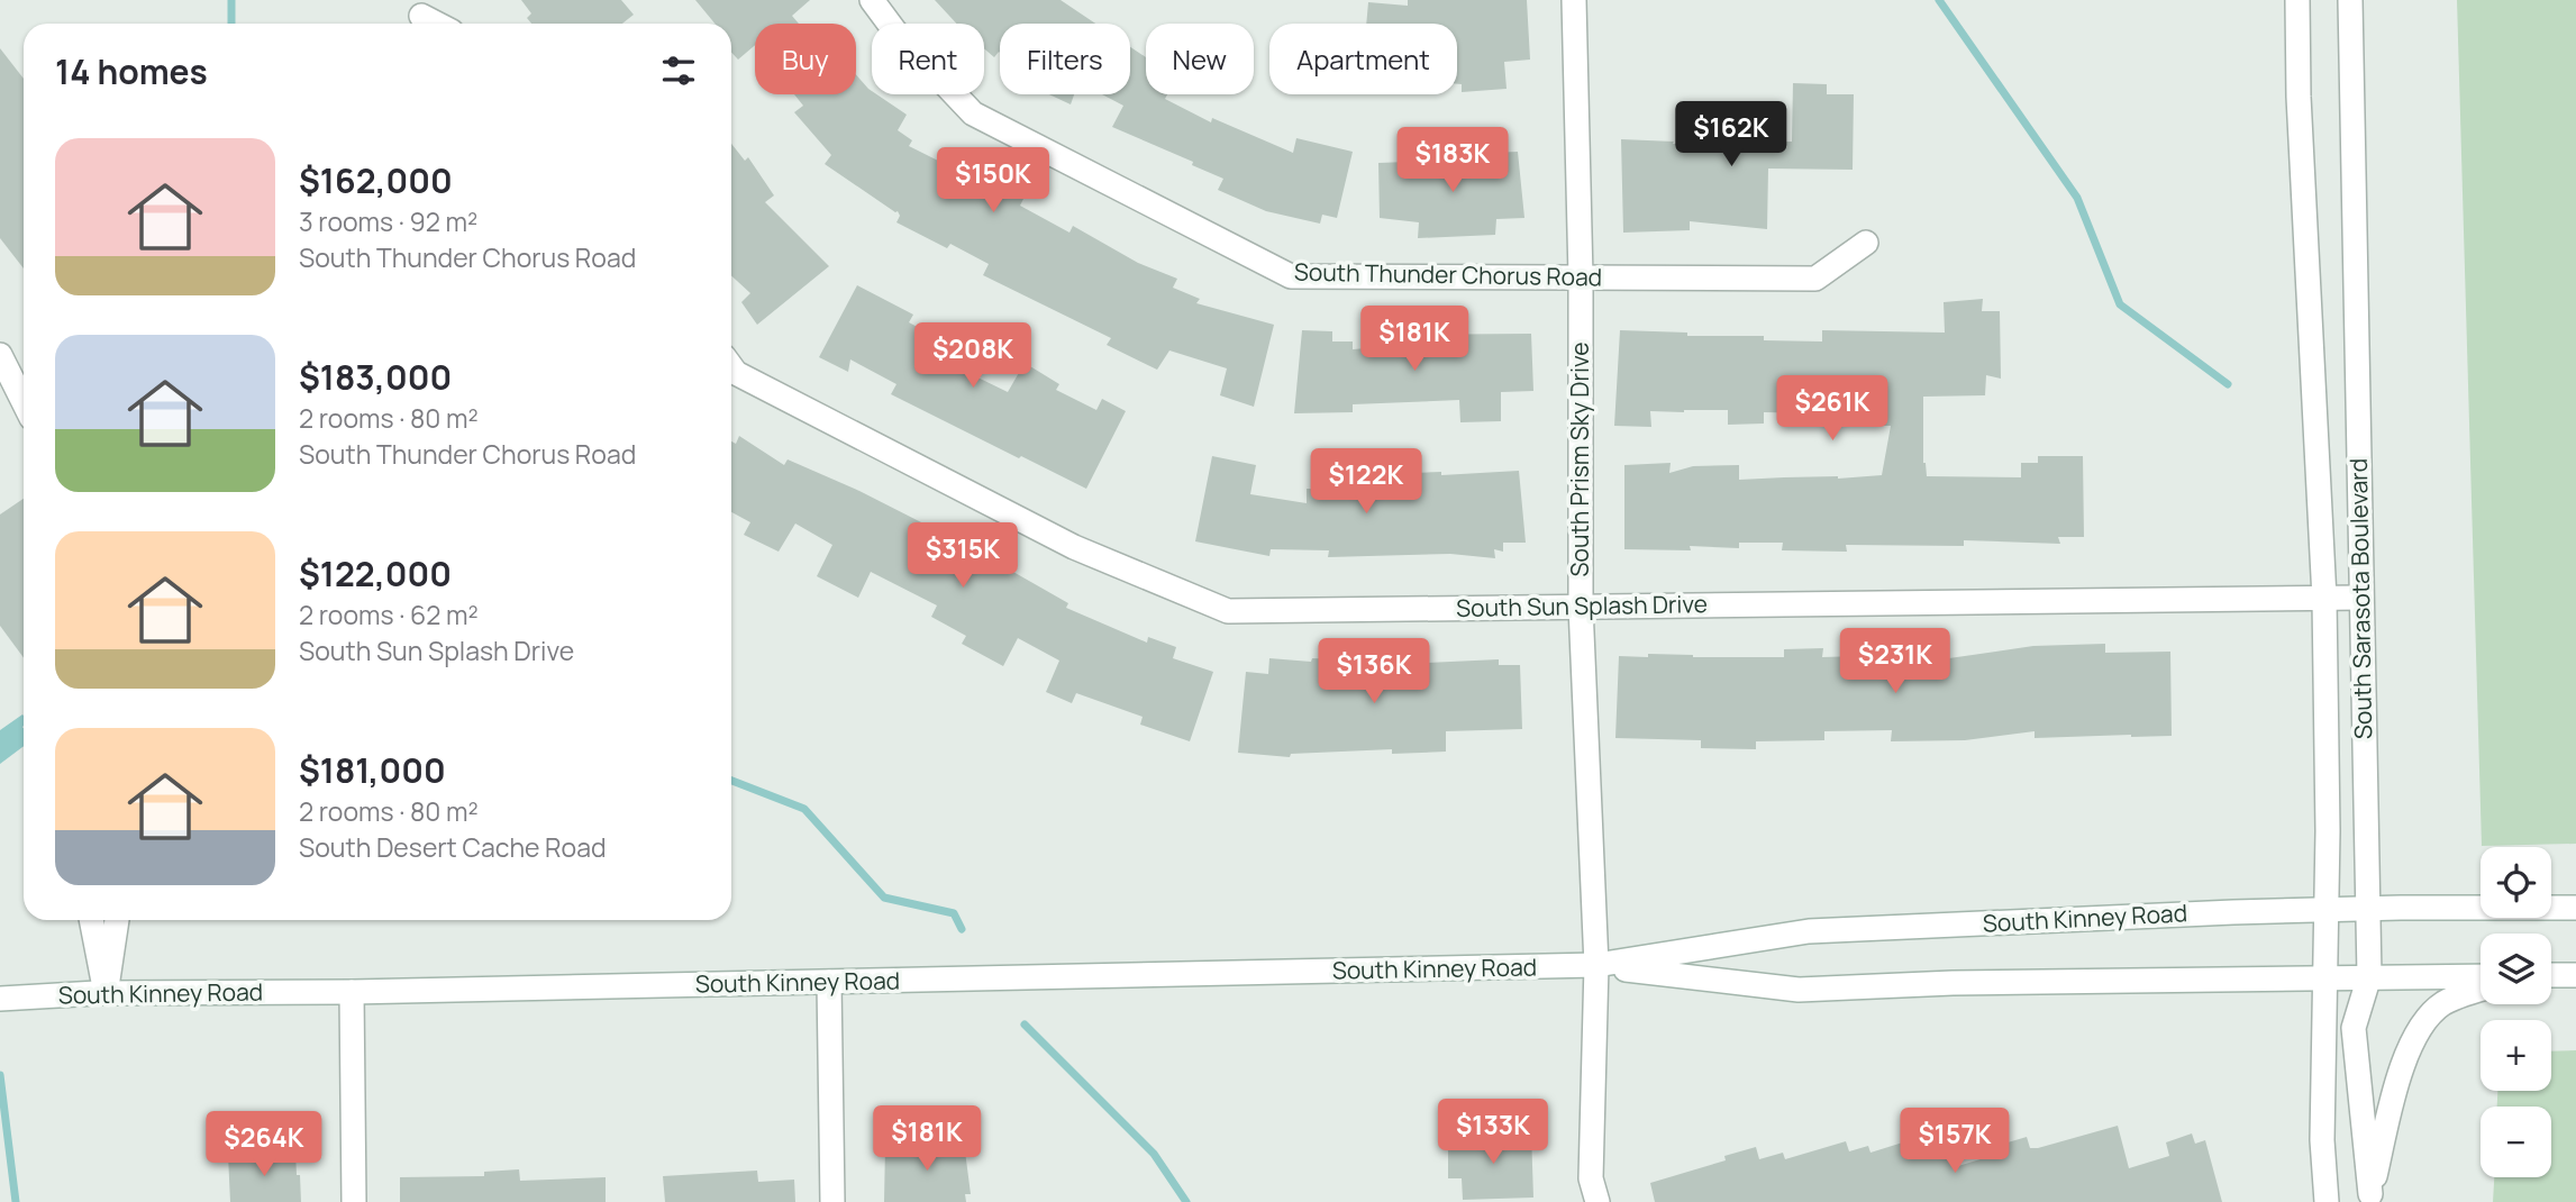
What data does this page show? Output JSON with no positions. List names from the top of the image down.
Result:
{
  "streets": {
    "street": [
      "South Thunder Chorus Road",
      "South Prism Sky Drive",
      "South Sarasota Boulevard",
      "South Sun Splash Drive",
      "South Kinney Road"
    ]
  },
  "crossings": [
    ["South Thunder Chorus Road", "South Prism Sky Drive"],
    ["South Prism Sky Drive", "South Sun Splash Drive"],
    ["South Prism Sky Drive", "South Kinney Road"],
    ["South Sarasota Boulevard", "South Sun Splash Drive"],
    ["South Sarasota Boulevard", "South Kinney Road"]
  ],
  "page": {
    "chip": [
      "Buy",
      "Rent",
      "Filters",
      "New",
      "Apartment"
    ],
    "heading": "14 homes",
    "price": [
      "$162K",
      "$183K",
      "$150K",
      "$181K",
      "$208K",
      "$261K",
      "$122K",
      "$315K",
      "$231K",
      "$136K",
      "$133K",
      "$181K",
      "$157K",
      "$264K"
    ],
    "list": [
      {
        "name": "$162,000",
        "note": "3 rooms · 92 m² · South Thunder Chorus Road"
      },
      {
        "name": "$183,000",
        "note": "2 rooms · 80 m² · South Thunder Chorus Road"
      },
      {
        "name": "$122,000",
        "note": "2 rooms · 62 m² · South Sun Splash Drive"
      },
      {
        "name": "$181,000",
        "note": "2 rooms · 80 m² · South Desert Cache Road"
      }
    ],
    "map_buttons": ["+", "−"]
  }
}
